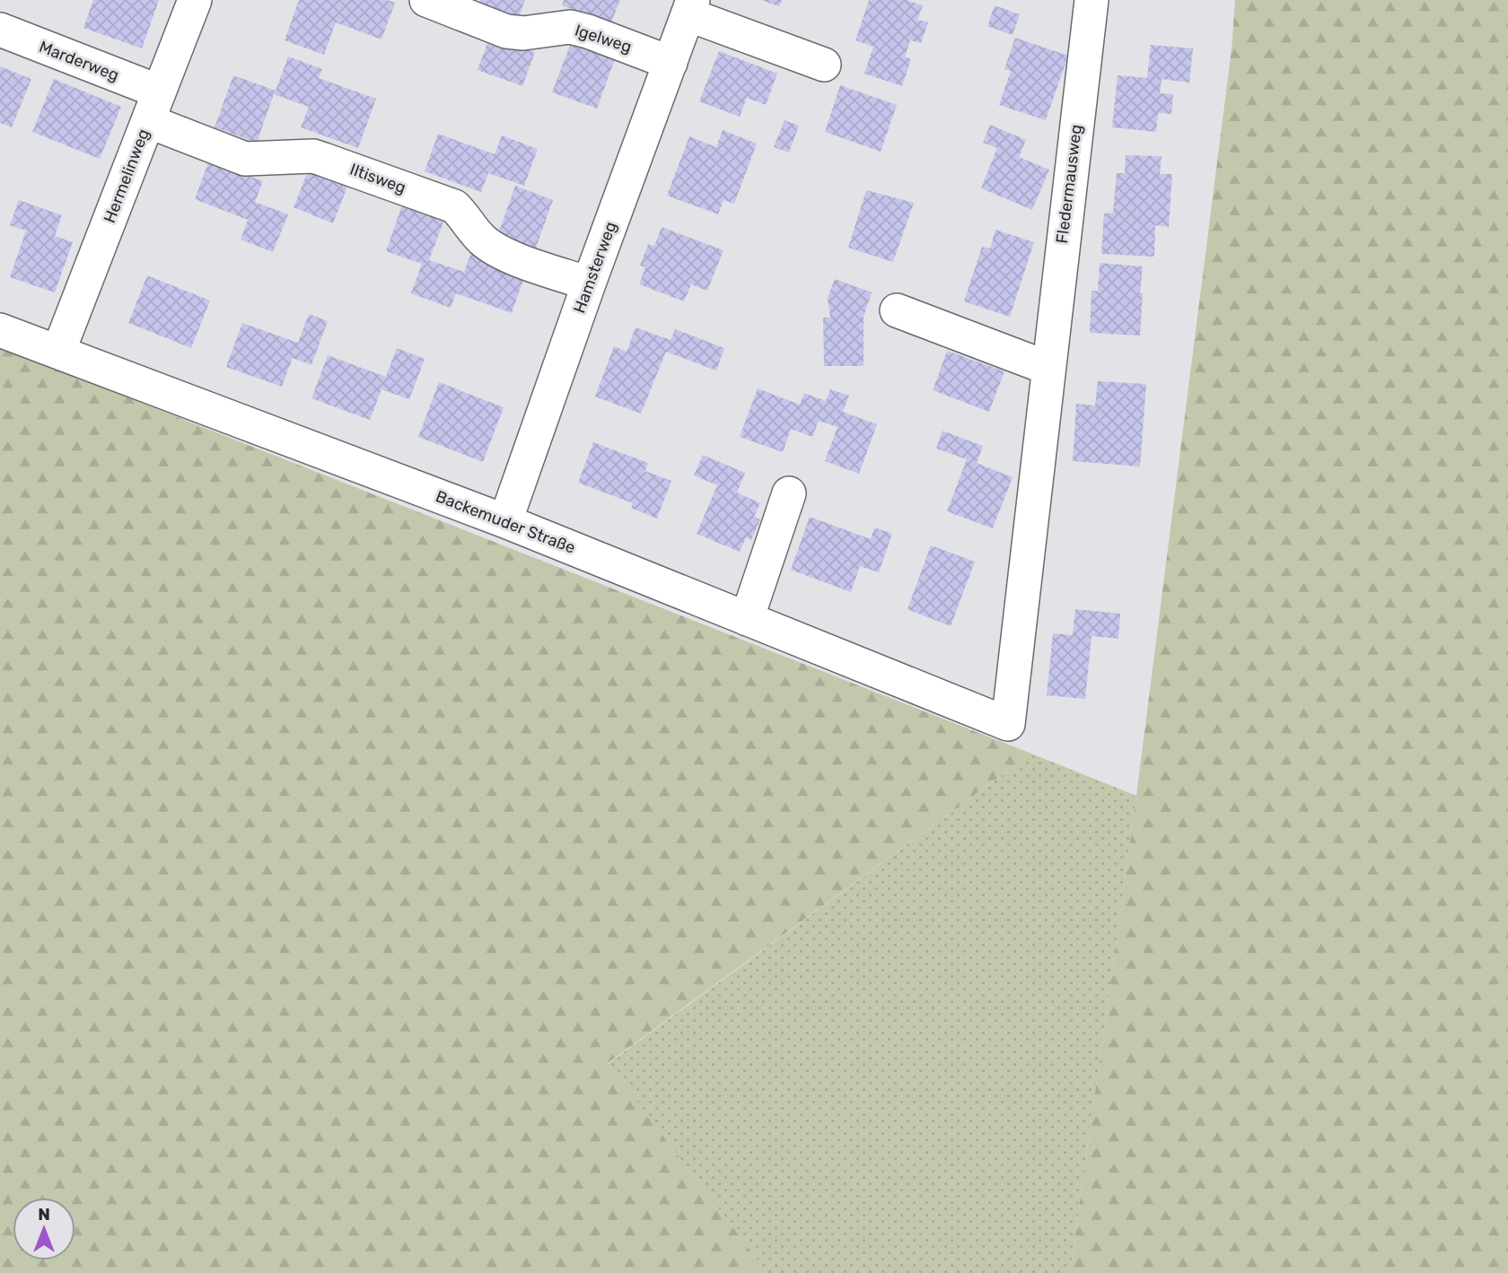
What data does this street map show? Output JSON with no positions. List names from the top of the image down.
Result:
{
  "streets": {
    "street": [
      "Igelweg",
      "Marderweg",
      "Hermelinweg",
      "Iltisweg",
      "Fledermausweg",
      "Hamsterweg",
      "Backemuder Straße"
    ]
  },
  "crossings": [
    ["Igelweg", "Hamsterweg"],
    ["Marderweg", "Hermelinweg"],
    ["Marderweg", "Iltisweg"],
    ["Hermelinweg", "Iltisweg"],
    ["Hermelinweg", "Backemuder Straße"],
    ["Iltisweg", "Hamsterweg"],
    ["Fledermausweg", "Backemuder Straße"],
    ["Hamsterweg", "Backemuder Straße"]
  ],
  "north": "top"
}
